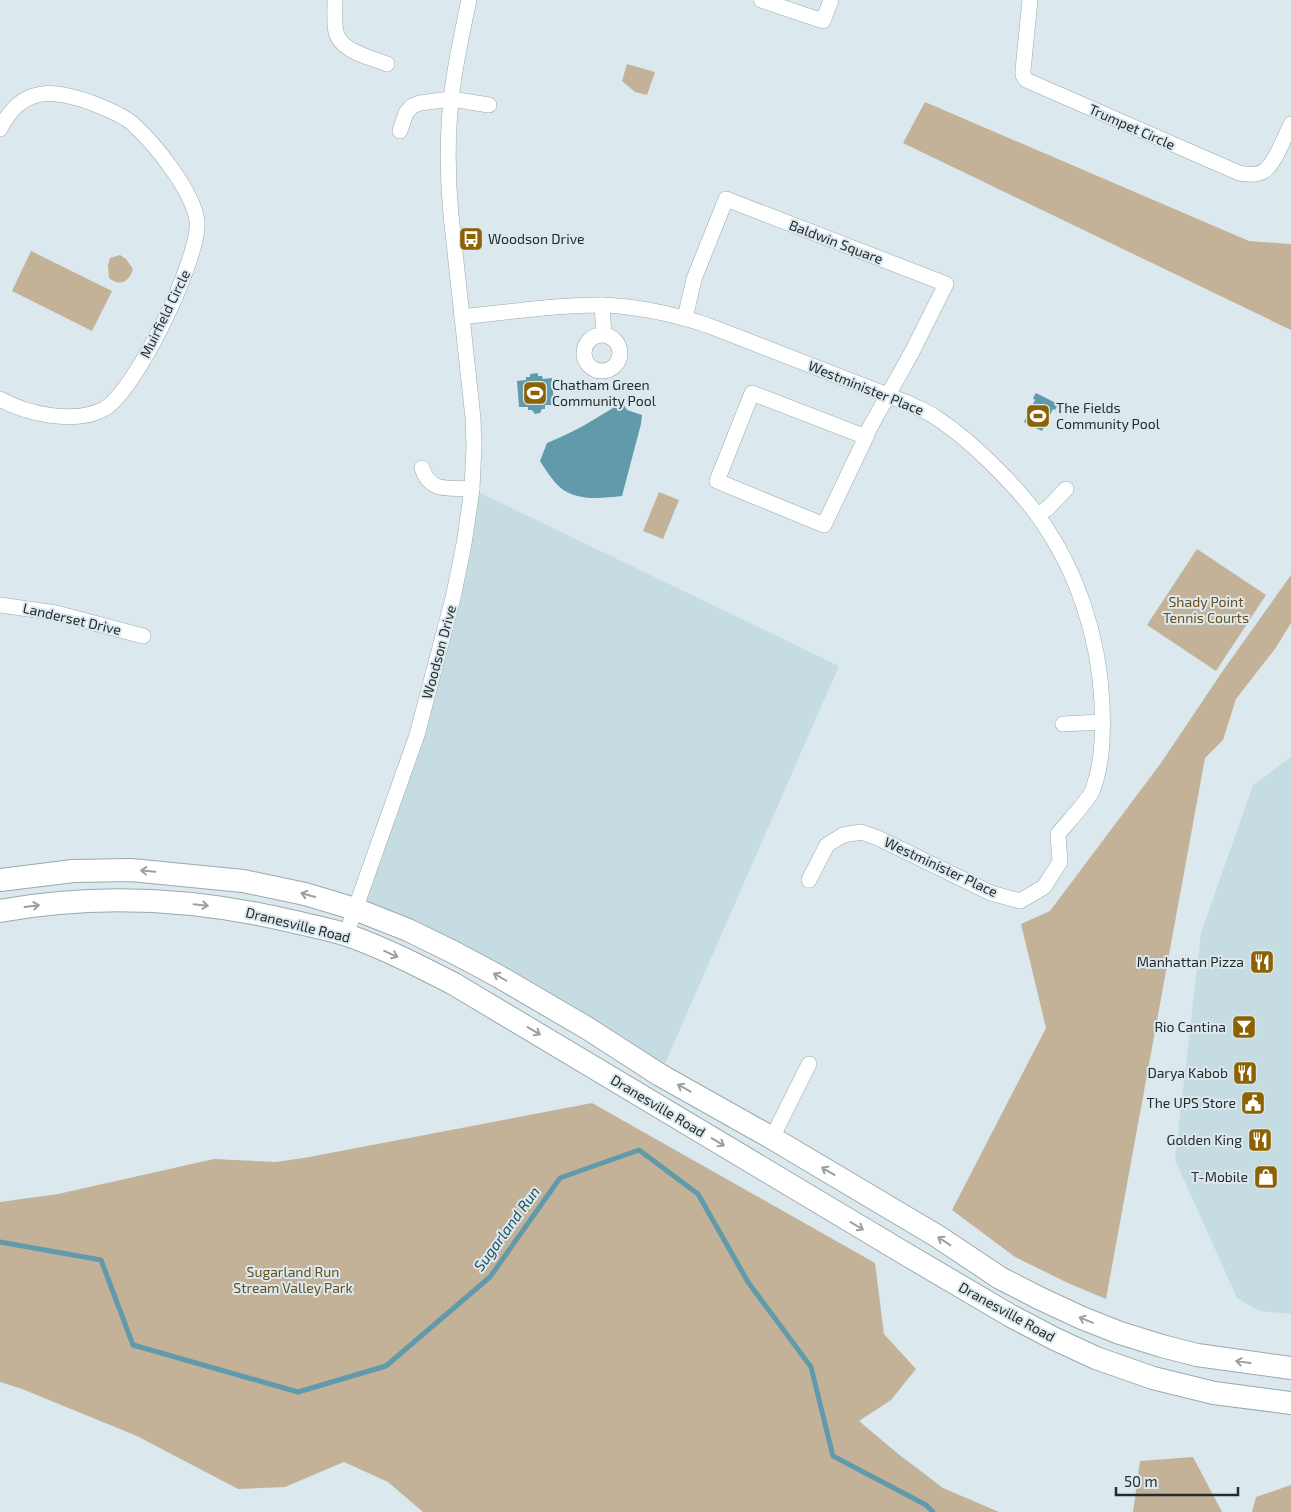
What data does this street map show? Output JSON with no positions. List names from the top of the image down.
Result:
{
  "streets": {
    "main road": ["Dranesville Road"],
    "street": [
      "Trumpet Circle",
      "Baldwin Square",
      "Muirfield Circle",
      "Westminister Place",
      "Landerset Drive",
      "Woodson Drive"
    ]
  },
  "crossings": [
    ["Baldwin Square", "Westminister Place"],
    ["Westminister Place", "Woodson Drive"],
    ["Woodson Drive", "Dranesville Road"]
  ],
  "water": ["Sugarland Run"],
  "parks": ["Shady Point Tennis Courts", "Sugarland Run Stream Valley Park"],
  "places": {
    "bus stop": ["Woodson Drive"],
    "sports": ["Chatham Green Community Pool", "The Fields Community Pool"],
    "restaurant": ["Manhattan Pizza", "Darya Kabob", "Golden King"],
    "bar": ["Rio Cantina"],
    "public building": ["The UPS Store"],
    "shop": ["T-Mobile"]
  },
  "scale_bar": "50 m"
}
